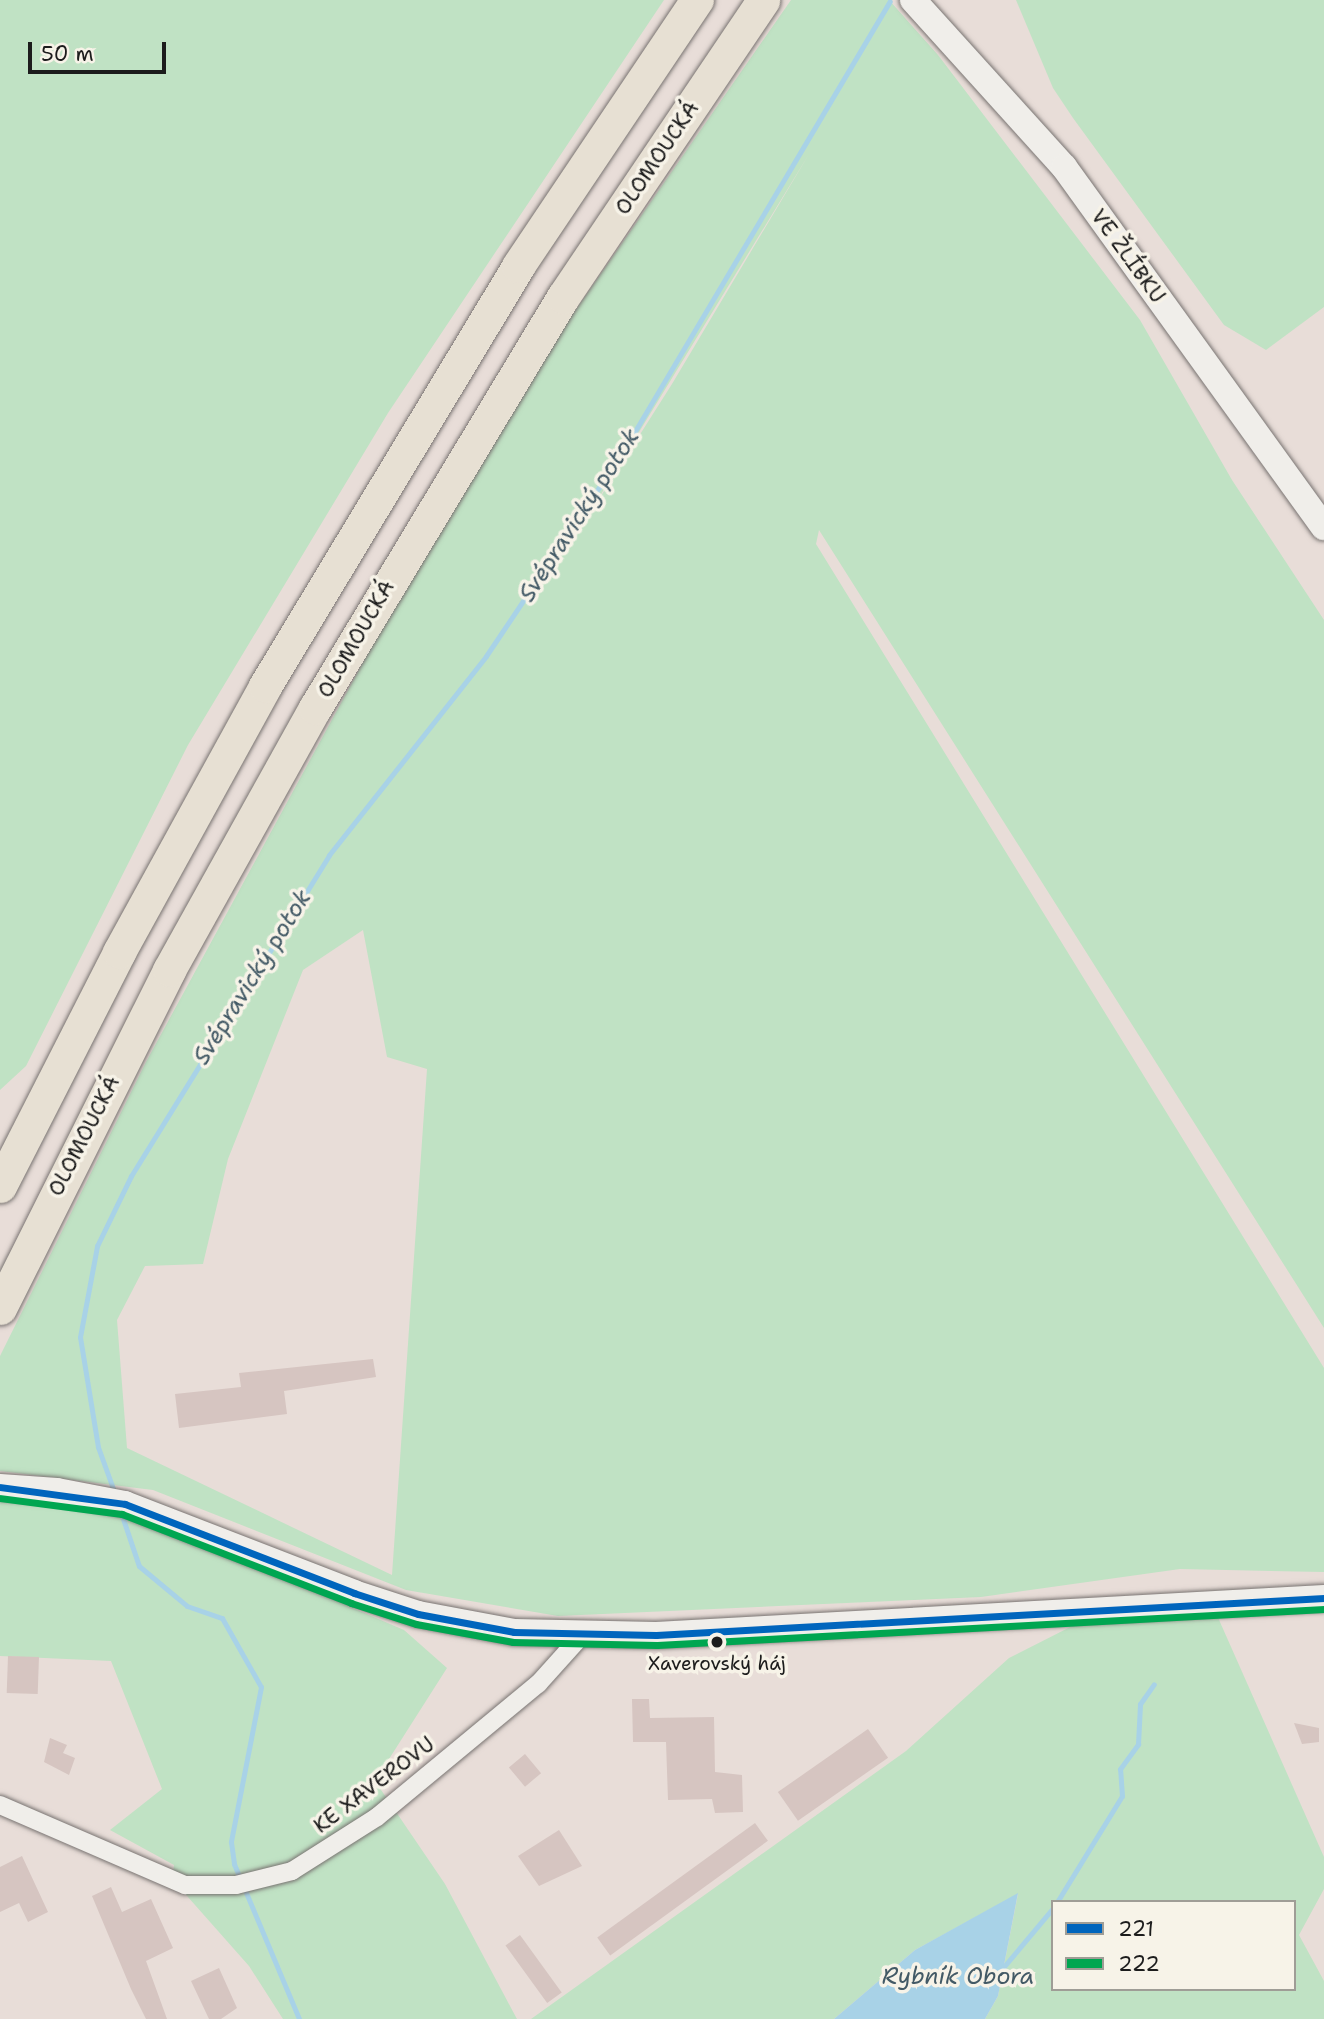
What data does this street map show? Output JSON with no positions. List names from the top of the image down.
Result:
{
  "streets": {
    "highway": ["OLOMOUCKÁ"],
    "street": ["VE ŽLÍBKU", "KE XAVEROVU"]
  },
  "water": ["Svépravický potok", "Rybník Obora"],
  "places": ["Xaverovský háj"],
  "lines": ["transit line 221", "transit line 222"],
  "legend": ["221", "222"],
  "scale_bar": "50 m"
}
